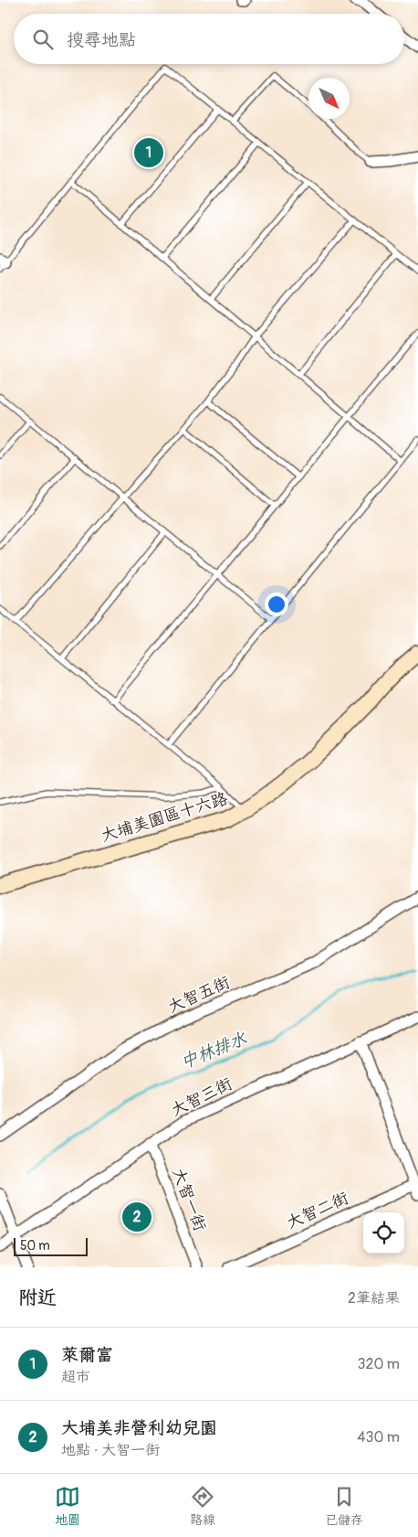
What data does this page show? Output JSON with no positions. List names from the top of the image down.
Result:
{
  "streets": {
    "street": [
      "大埔美園區十六路",
      "大智五街",
      "大智三街",
      "大智一街",
      "大智二街"
    ]
  },
  "crossings": [
    ["大智三街", "大智一街"]
  ],
  "water": ["中林排水"],
  "scale_bar": "50 m",
  "north": "bottom right",
  "page": {
    "search": "搜尋地點",
    "pins": ["1", "2"],
    "scale": "50 m",
    "heading": ["附近", "2筆結果"],
    "list": [
      {
        "mark": "1",
        "name": "萊爾富",
        "note": "超市",
        "value": "320 m"
      },
      {
        "mark": "2",
        "name": "大埔美非營利幼兒園",
        "note": "地點 · 大智一街",
        "value": "430 m"
      }
    ],
    "nav": ["地圖", "路線", "已儲存"]
  }
}
